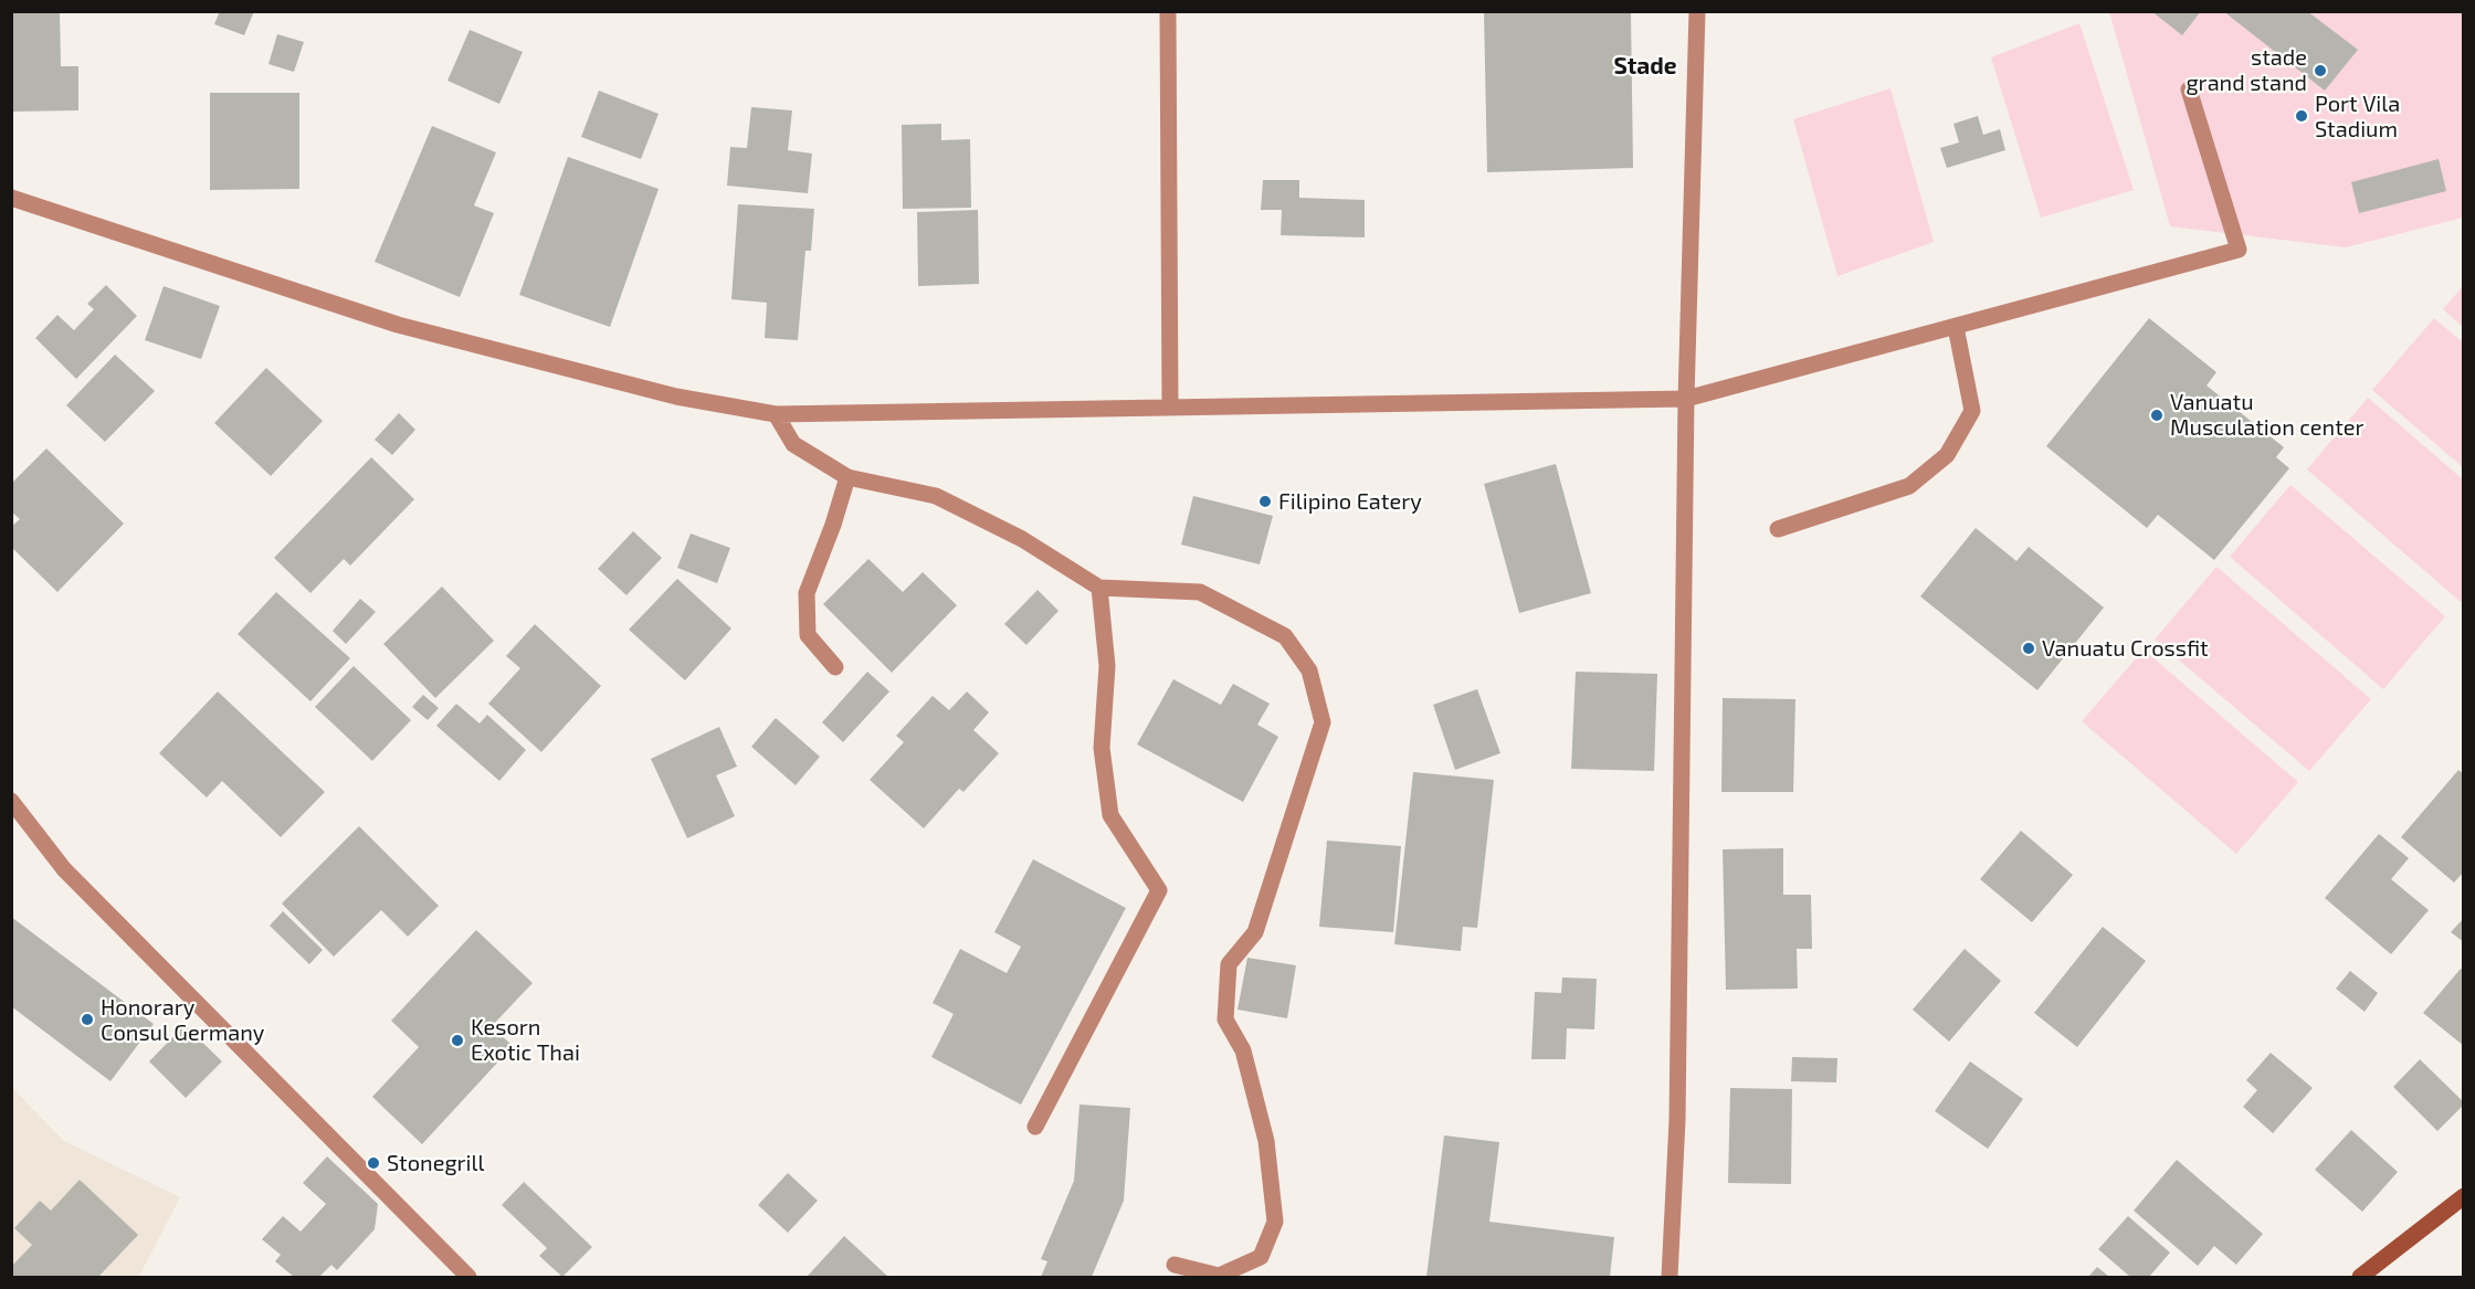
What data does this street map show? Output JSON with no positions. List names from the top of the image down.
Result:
{
  "districts": ["Stade"],
  "places": [
    "stade grand stand",
    "Port Vila Stadium",
    "Vanuatu Musculation center",
    "Filipino Eatery",
    "Vanuatu Crossfit",
    "Honorary Consul Germany",
    "Kesorn Exotic Thai",
    "Stonegrill"
  ]
}
